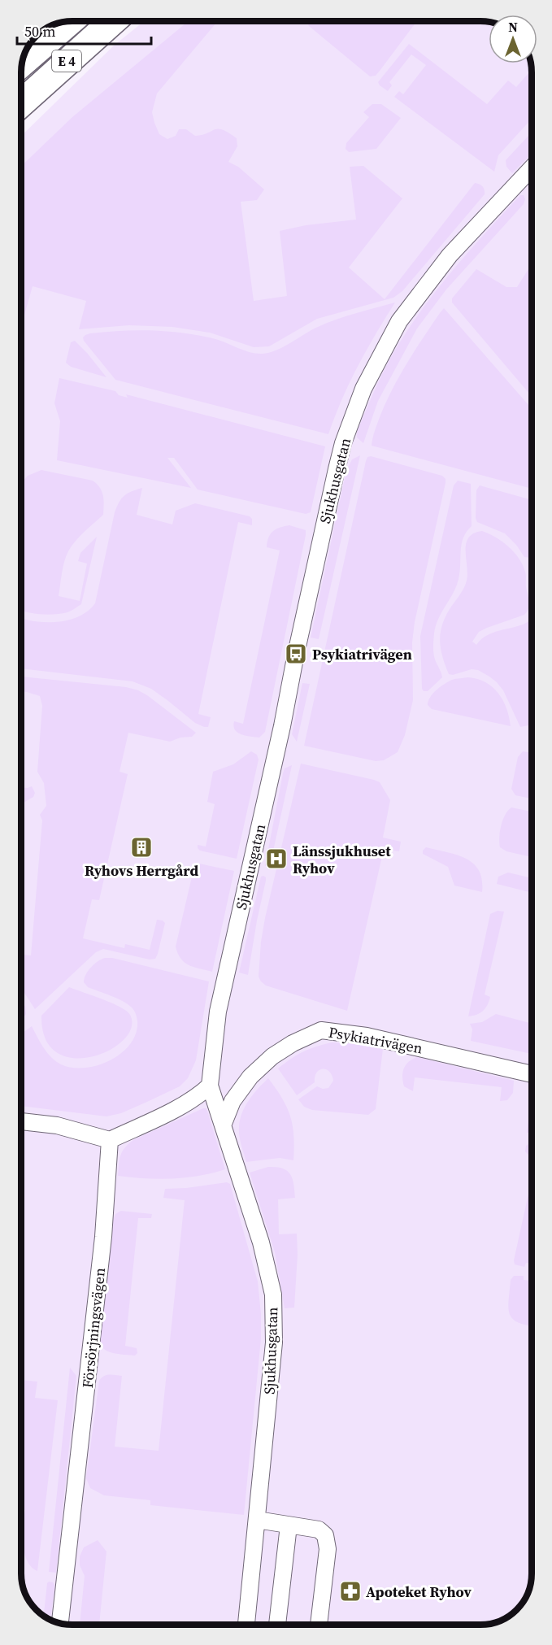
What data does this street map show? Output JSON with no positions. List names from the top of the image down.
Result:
{
  "streets": {
    "highway": ["E 4"],
    "street": ["Sjukhusgatan", "Psykiatrivägen", "Försörjningsvägen"]
  },
  "crossings": [
    ["Sjukhusgatan", "Psykiatrivägen"]
  ],
  "places": {
    "bus stop": ["Psykiatrivägen"],
    "building": ["Ryhovs Herrgård"],
    "hospital": ["Länssjukhuset Ryhov"],
    "pharmacy": ["Apoteket Ryhov"]
  },
  "scale_bar": "50 m",
  "north": "top"
}
